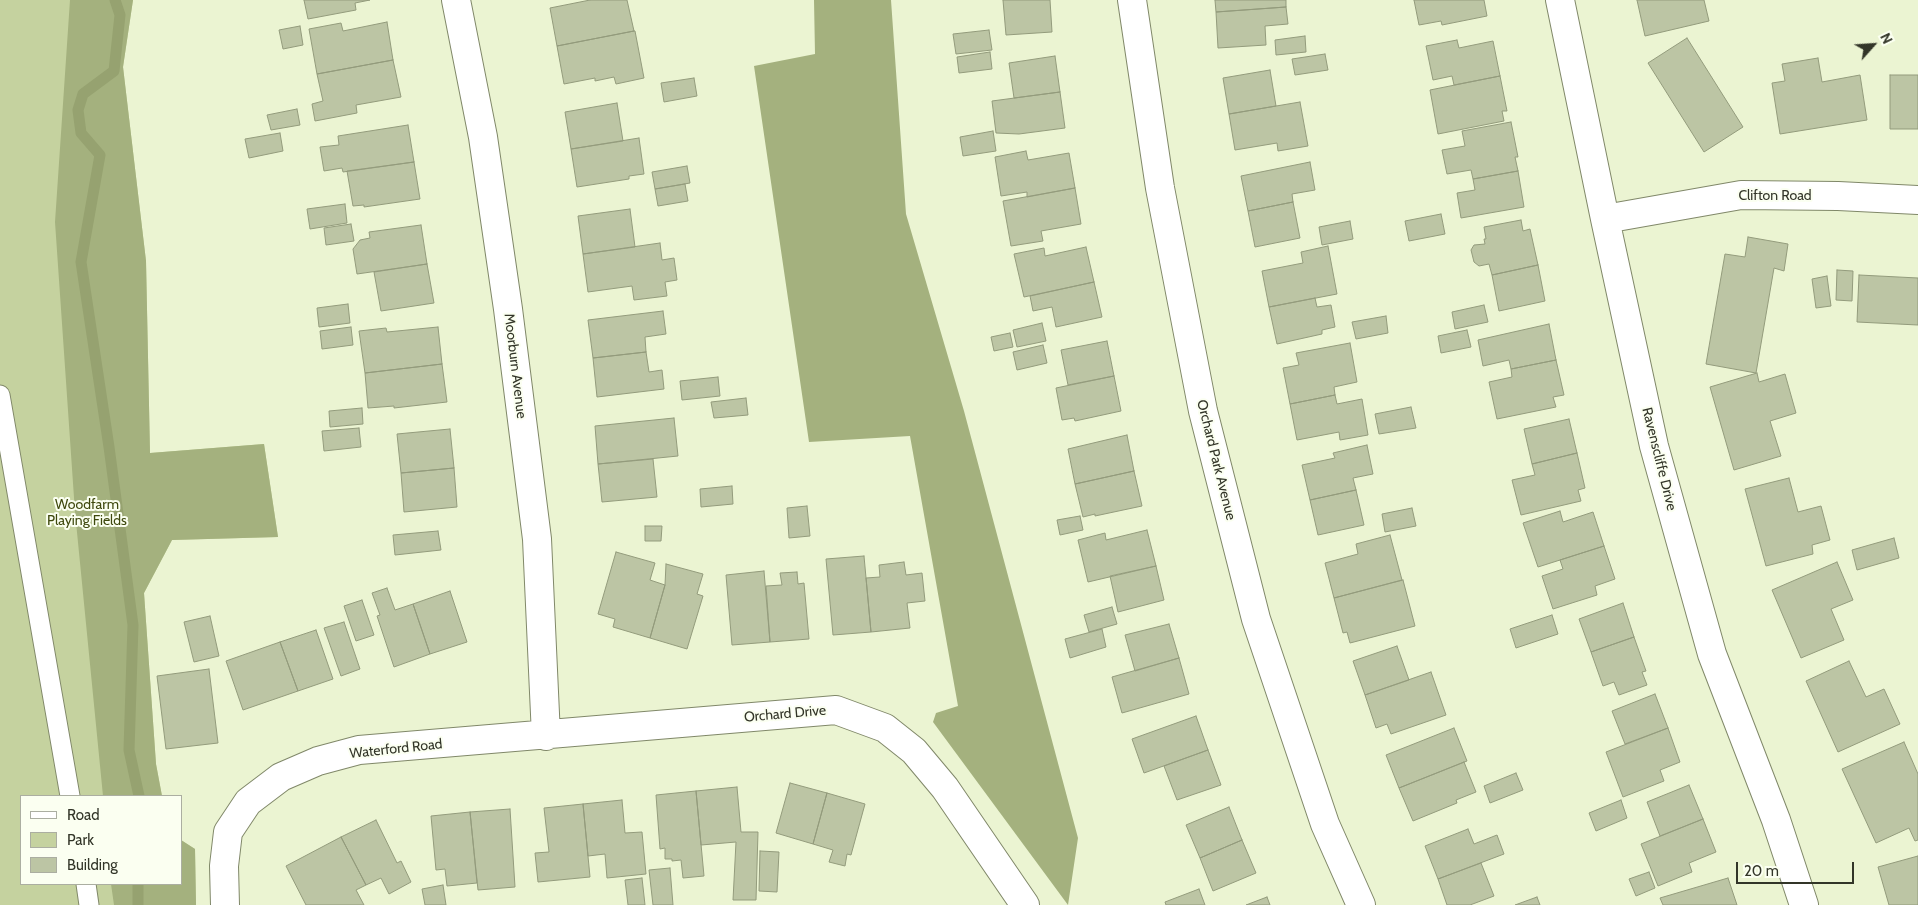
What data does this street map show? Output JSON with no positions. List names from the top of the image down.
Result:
{
  "streets": {
    "street": [
      "Clifton Road",
      "Moorburn Avenue",
      "Ravenscliffe Drive",
      "Orchard Park Avenue",
      "Orchard Drive",
      "Waterford Road"
    ]
  },
  "crossings": [
    ["Clifton Road", "Ravenscliffe Drive"],
    ["Moorburn Avenue", "Orchard Drive"],
    ["Moorburn Avenue", "Waterford Road"],
    ["Orchard Drive", "Waterford Road"]
  ],
  "parks": ["Woodfarm Playing Fields"],
  "legend": ["Road", "Park", "Building"],
  "scale_bar": "20 m",
  "north": "top right"
}
